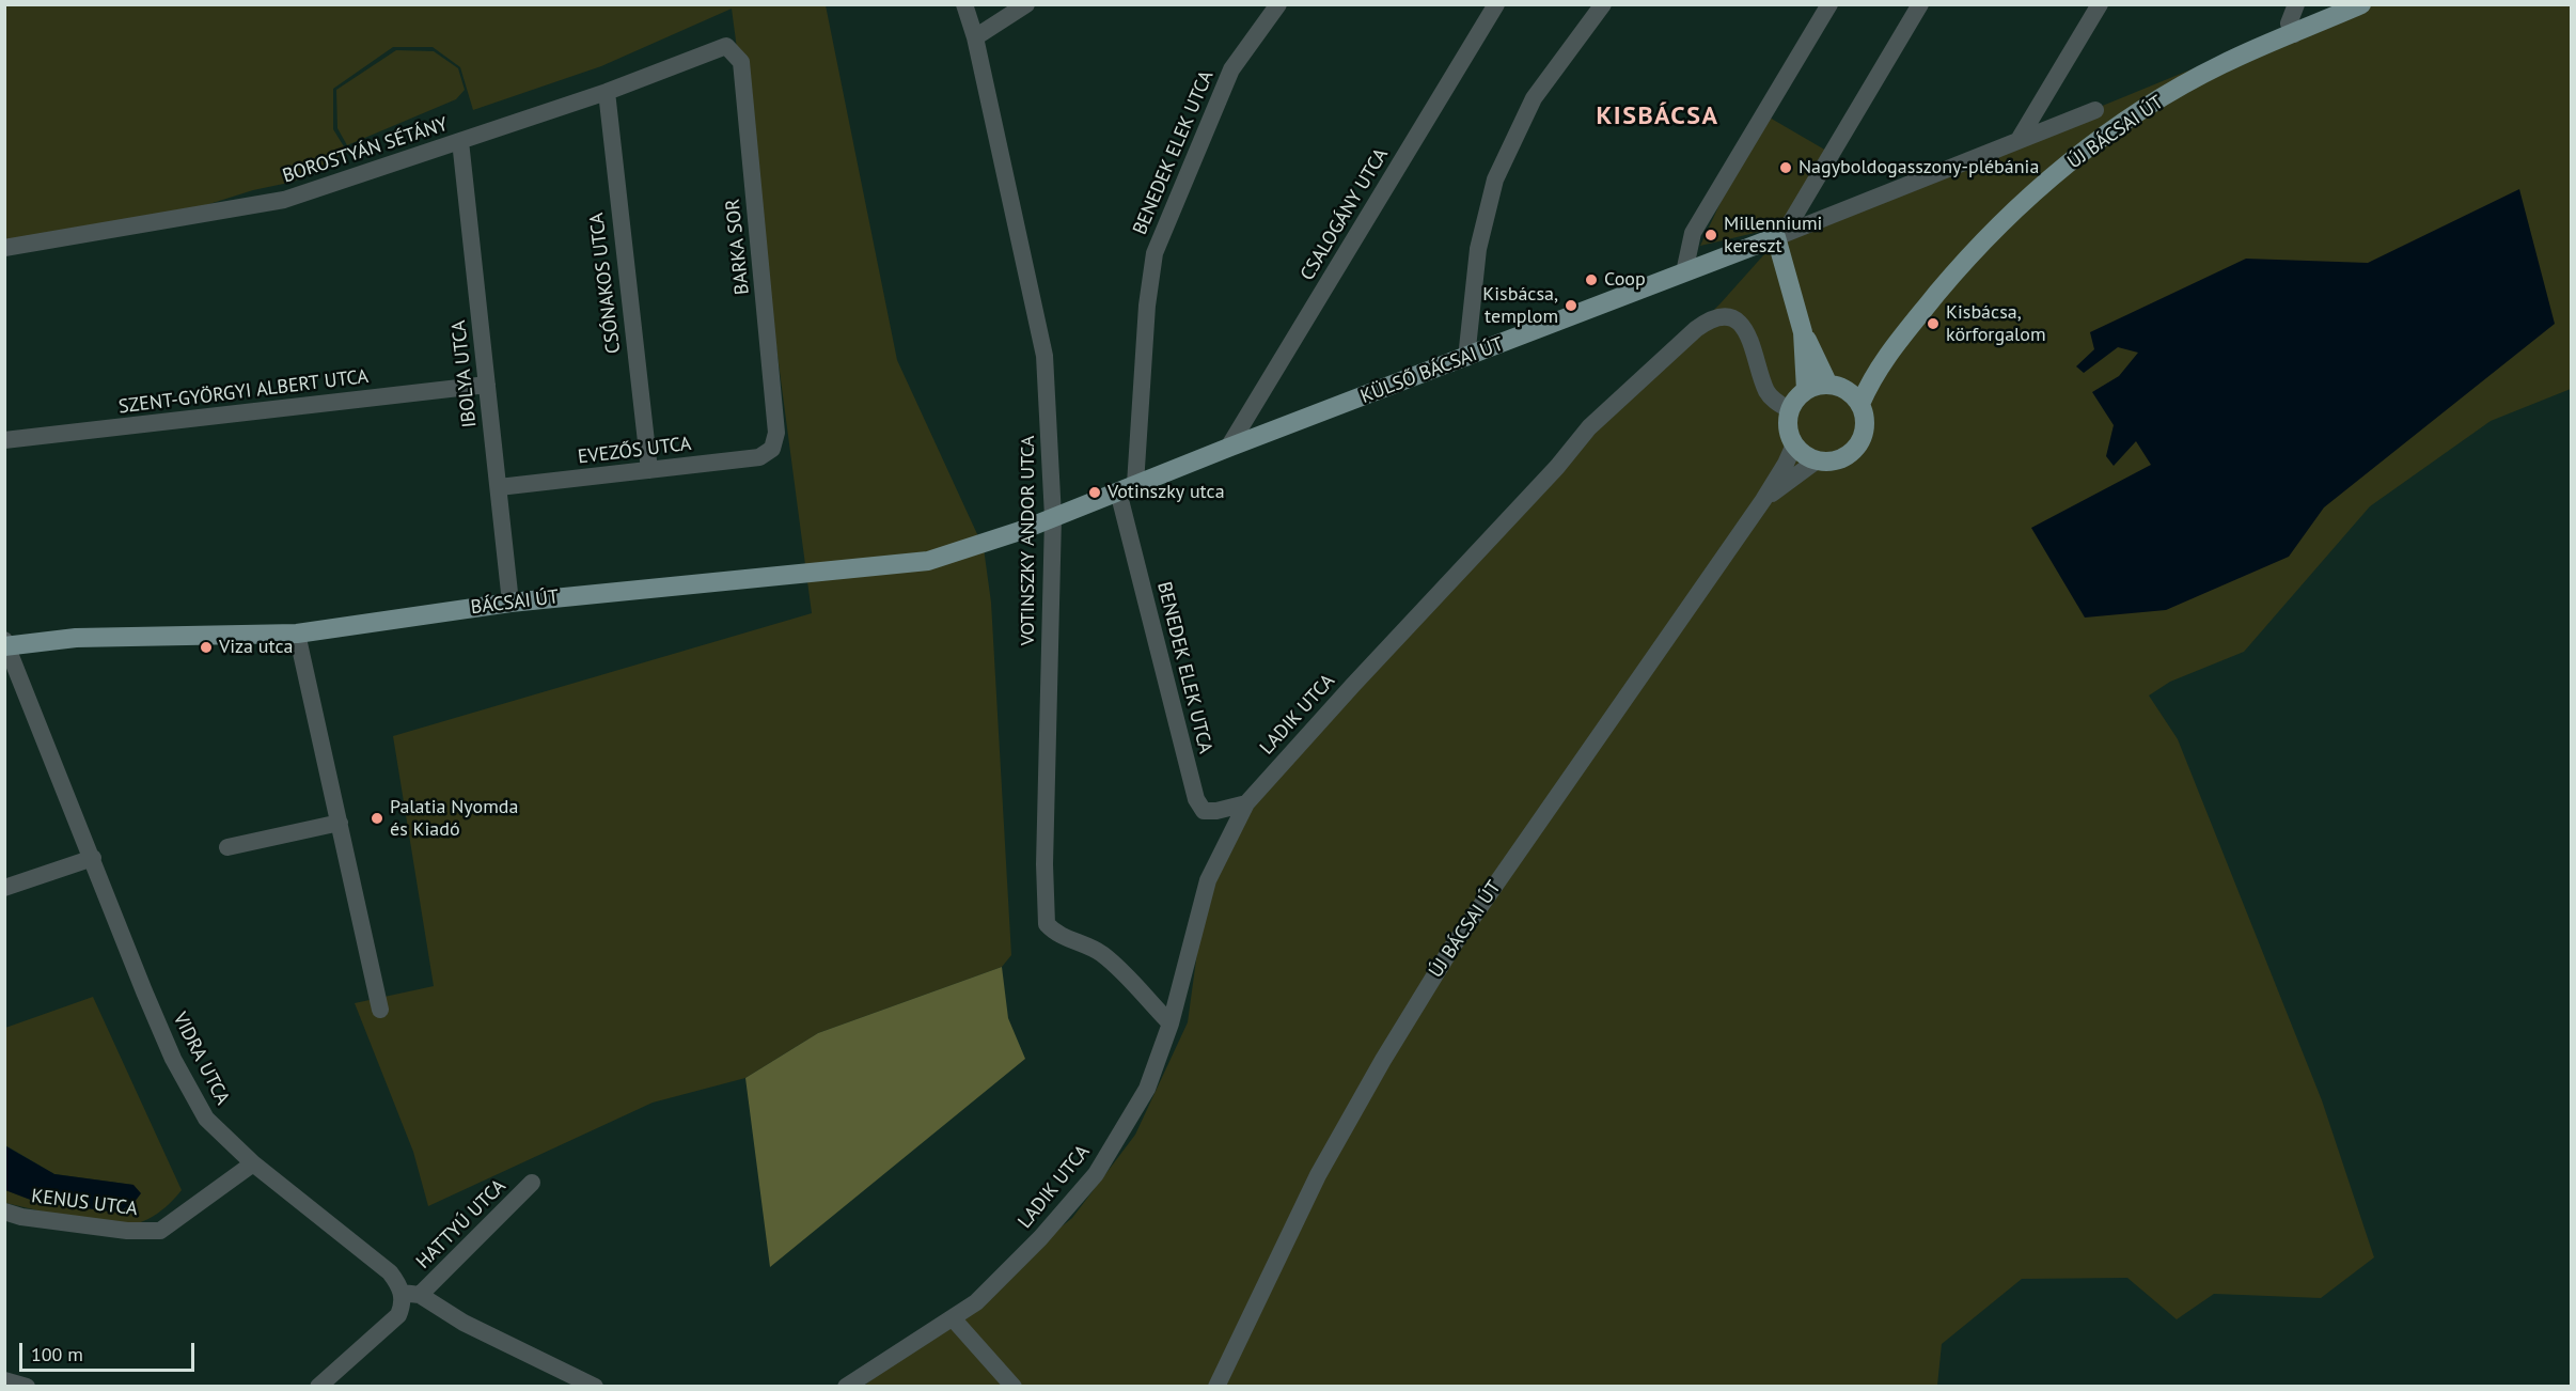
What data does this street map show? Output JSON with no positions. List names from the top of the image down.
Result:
{
  "streets": {
    "main road": ["ÚJ BÁCSAI ÚT", "KÜLSŐ BÁCSAI ÚT", "BÁCSAI ÚT"],
    "street": [
      "BOROSTYÁN SÉTÁNY",
      "BENEDEK ELEK UTCA",
      "CSALOGÁNY UTCA",
      "BARKA SOR",
      "CSÓNAKOS UTCA",
      "IBOLYA UTCA",
      "SZENT-GYÖRGYI ALBERT UTCA",
      "EVEZŐS UTCA",
      "VOTINSZKY ANDOR UTCA",
      "LADIK UTCA",
      "VIDRA UTCA",
      "KENUS UTCA",
      "HATTYÚ UTCA"
    ]
  },
  "crossings": [
    ["ÚJ BÁCSAI ÚT", "LADIK UTCA"],
    ["BOROSTYÁN SÉTÁNY", "BARKA SOR"],
    ["BOROSTYÁN SÉTÁNY", "CSÓNAKOS UTCA"],
    ["BOROSTYÁN SÉTÁNY", "IBOLYA UTCA"],
    ["BENEDEK ELEK UTCA", "KÜLSŐ BÁCSAI ÚT"],
    ["BENEDEK ELEK UTCA", "LADIK UTCA"],
    ["CSALOGÁNY UTCA", "KÜLSŐ BÁCSAI ÚT"],
    ["BARKA SOR", "EVEZŐS UTCA"],
    ["CSÓNAKOS UTCA", "EVEZŐS UTCA"],
    ["KÜLSŐ BÁCSAI ÚT", "VOTINSZKY ANDOR UTCA"],
    ["KÜLSŐ BÁCSAI ÚT", "BÁCSAI ÚT"],
    ["IBOLYA UTCA", "SZENT-GYÖRGYI ALBERT UTCA"],
    ["IBOLYA UTCA", "EVEZŐS UTCA"],
    ["IBOLYA UTCA", "BÁCSAI ÚT"],
    ["VOTINSZKY ANDOR UTCA", "LADIK UTCA"],
    ["BÁCSAI ÚT", "VIDRA UTCA"],
    ["VIDRA UTCA", "KENUS UTCA"],
    ["VIDRA UTCA", "HATTYÚ UTCA"]
  ],
  "districts": ["KISBÁCSA"],
  "places": [
    "Nagyboldogasszony-plébánia",
    "Millenniumi kereszt",
    "Coop",
    "Kisbácsa, templom",
    "Kisbácsa, körforgalom",
    "Votinszky utca",
    "Viza utca",
    "Palatia Nyomda és Kiadó"
  ],
  "scale_bar": "100 m"
}
